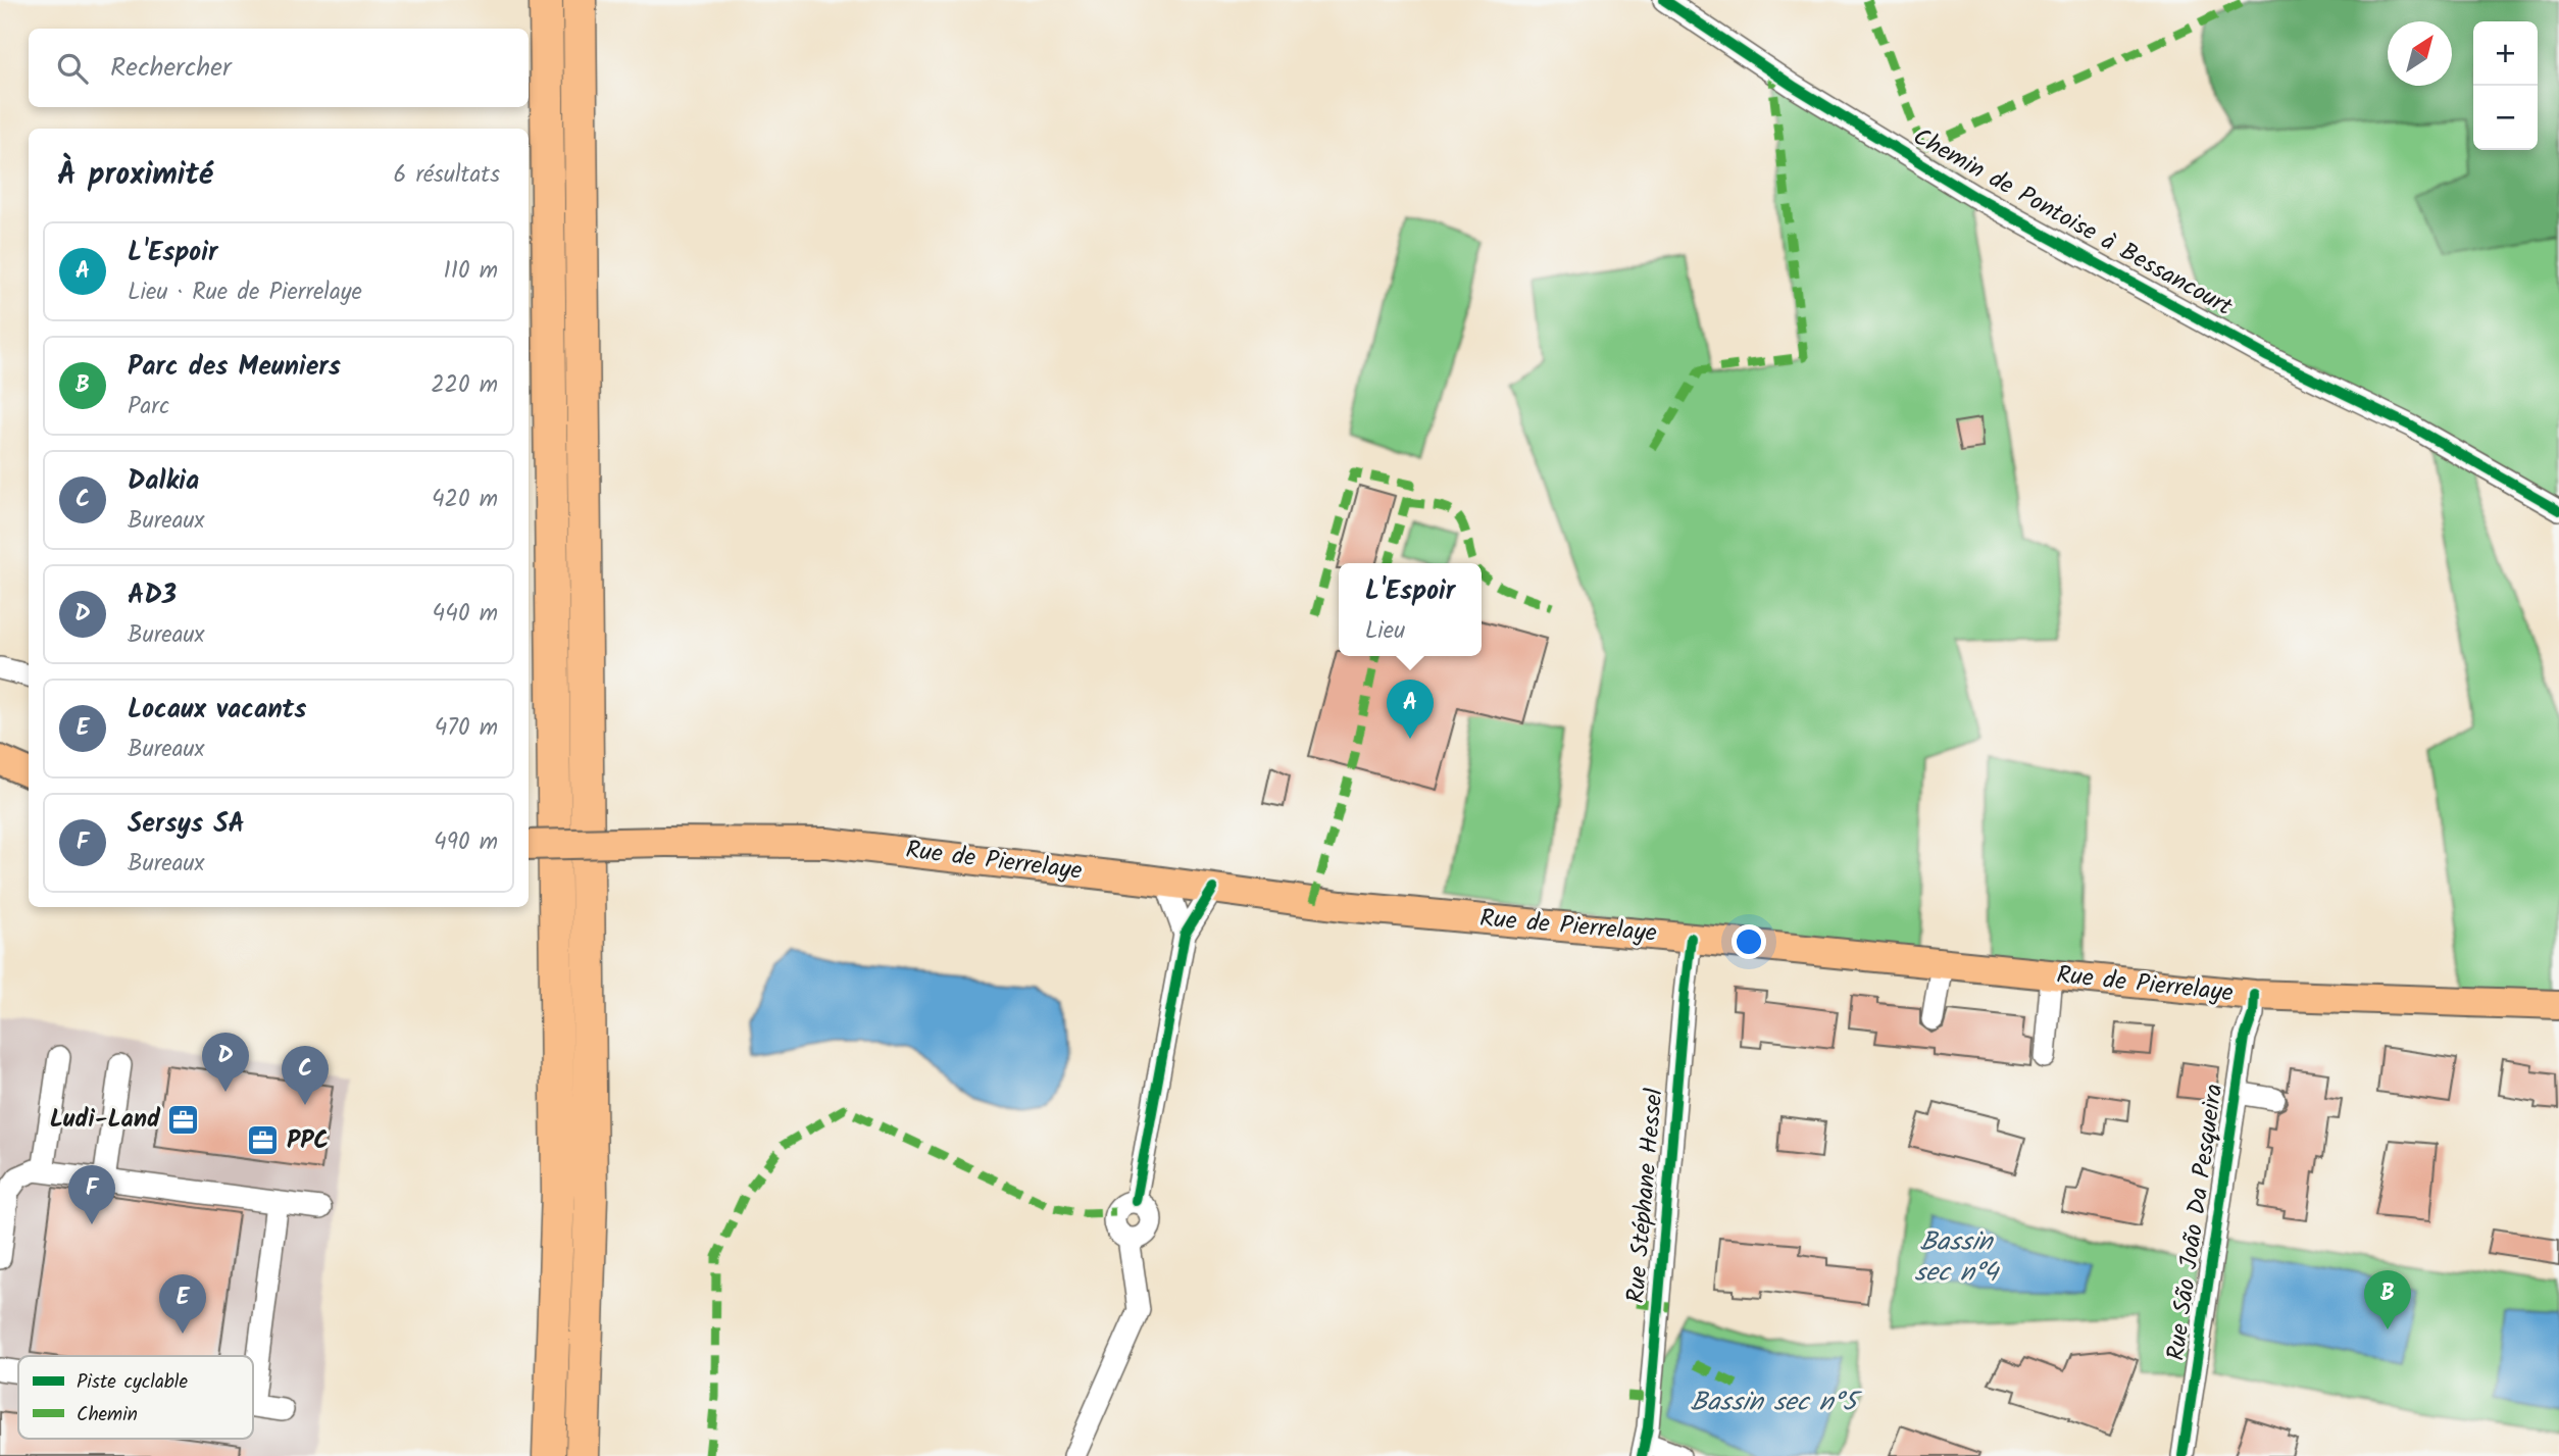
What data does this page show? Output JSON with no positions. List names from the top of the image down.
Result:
{
  "streets": {
    "main road": ["Rue de Pierrelaye"],
    "street": ["Chemin de Pontoise à Bessancourt", "Rue Stéphane Hessel", "Rue São João Da Pesqueira"]
  },
  "crossings": [
    ["Rue de Pierrelaye", "Rue Stéphane Hessel"],
    ["Rue de Pierrelaye", "Rue São João Da Pesqueira"]
  ],
  "water": ["Bassin sec n°4", "Bassin sec n°5"],
  "places": {
    "office": ["Ludi-Land", "PPC"]
  },
  "legend": ["Piste cyclable", "Chemin"],
  "north": "top right",
  "page": {
    "map_buttons": ["+", "−"],
    "search": "Rechercher",
    "heading": ["À proximité", "6 résultats"],
    "list": [
      {
        "mark": "A",
        "name": "L'Espoir",
        "note": "Lieu · Rue de Pierrelaye",
        "value": "110 m"
      },
      {
        "mark": "B",
        "name": "Parc des Meuniers",
        "note": "Parc",
        "value": "220 m"
      },
      {
        "mark": "C",
        "name": "Dalkia",
        "note": "Bureaux",
        "value": "420 m"
      },
      {
        "mark": "D",
        "name": "AD3",
        "note": "Bureaux",
        "value": "440 m"
      },
      {
        "mark": "E",
        "name": "Locaux vacants",
        "note": "Bureaux",
        "value": "470 m"
      },
      {
        "mark": "F",
        "name": "Sersys SA",
        "note": "Bureaux",
        "value": "490 m"
      }
    ],
    "popup": ["L'Espoir", "Lieu"],
    "pins": [
      "A",
      "D",
      "C",
      "F",
      "B",
      "E"
    ]
  }
}
